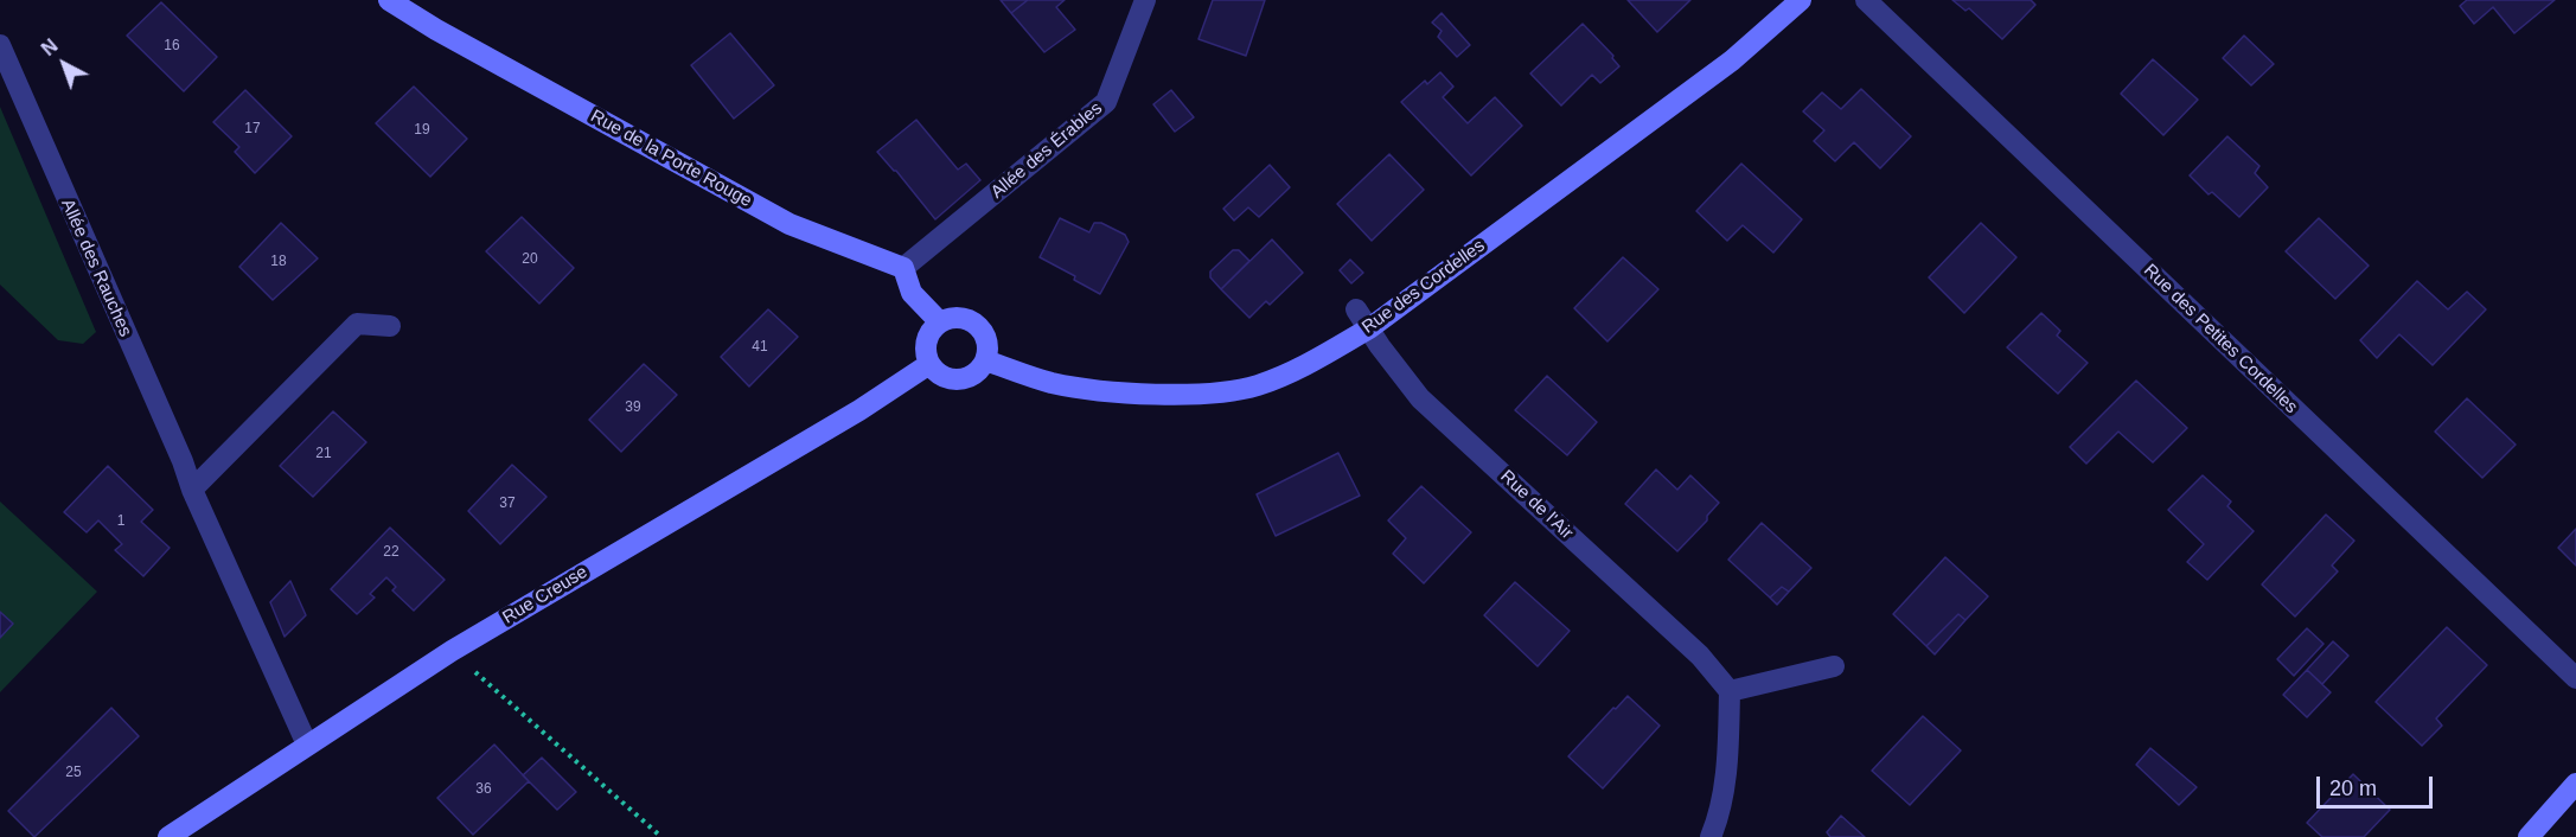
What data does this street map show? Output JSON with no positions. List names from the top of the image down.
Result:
{
  "streets": {
    "street": [
      "Allée des Érables",
      "Rue de la Porte Rouge",
      "Allée des Rauches",
      "Rue des Cordelles",
      "Rue des Petites Cordelles",
      "Rue de l'Air",
      "Rue Creuse"
    ]
  },
  "crossings": [
    ["Allée des Érables", "Rue de la Porte Rouge"],
    ["Allée des Rauches", "Rue Creuse"],
    ["Rue des Cordelles", "Rue de l'Air"],
    ["Rue des Cordelles", "Rue Creuse"]
  ],
  "house_numbers": [
    "16",
    "17",
    "19",
    "20",
    "18",
    "41",
    "39",
    "21",
    "37",
    "1",
    "22",
    "25",
    "36"
  ],
  "scale_bar": "20 m",
  "north": "top left"
}
